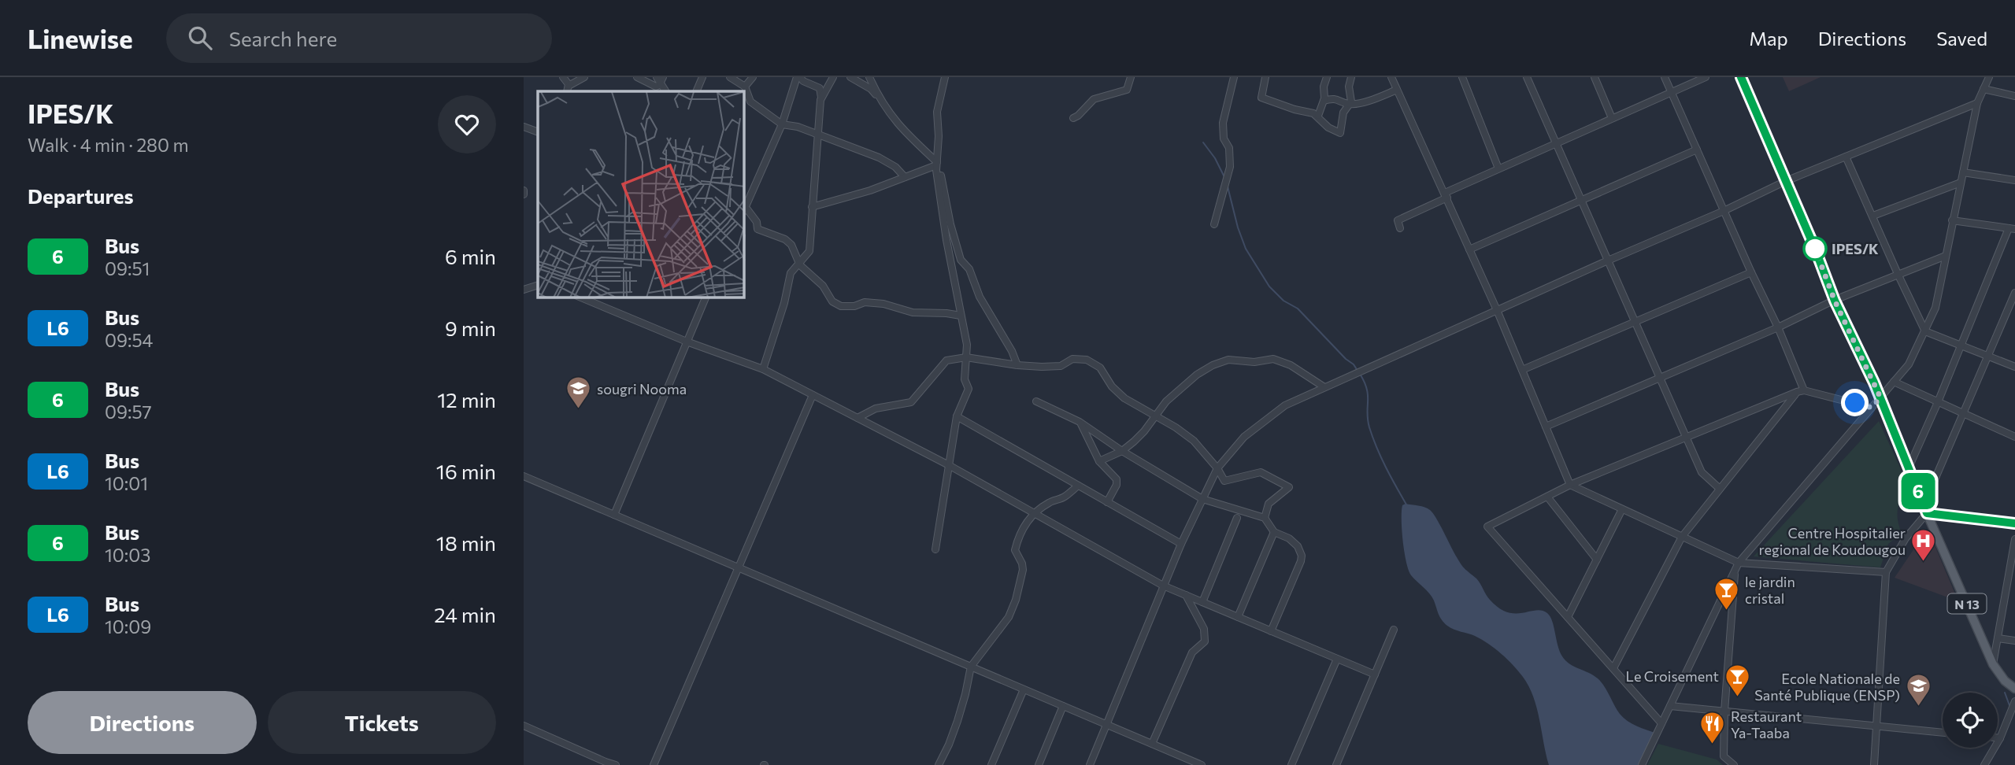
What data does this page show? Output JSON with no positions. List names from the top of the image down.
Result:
{
  "streets": {
    "main road": ["N 13"]
  },
  "places": {
    "other": ["IPES/K"],
    "school or university": ["sougri Nooma", "Ecole Nationale de Santé Publique (ENSP)"],
    "hospital": ["Centre Hospitalier regional de Koudougou"],
    "bar": ["le jardin cristal", "Le Croisement"],
    "restaurant": ["Restaurant Ya-Taaba"]
  },
  "lines": ["bus line 6"],
  "page": {
    "header": "Linewise",
    "search": "Search here",
    "nav": ["Map", "Directions", "Saved"],
    "heading": [
      ["IPES/K", "Walk · 4 min · 280 m"],
      "Departures"
    ],
    "on_map": "6",
    "list": [
      {
        "mark": "6",
        "name": "Bus",
        "note": "09:51",
        "value": "6 min"
      },
      {
        "mark": "L6",
        "name": "Bus",
        "note": "09:54",
        "value": "9 min"
      },
      {
        "mark": "6",
        "name": "Bus",
        "note": "09:57",
        "value": "12 min"
      },
      {
        "mark": "L6",
        "name": "Bus",
        "note": "10:01",
        "value": "16 min"
      },
      {
        "mark": "6",
        "name": "Bus",
        "note": "10:03",
        "value": "18 min"
      },
      {
        "mark": "L6",
        "name": "Bus",
        "note": "10:09",
        "value": "24 min"
      }
    ],
    "buttons": ["Directions", "Tickets"]
  }
}
